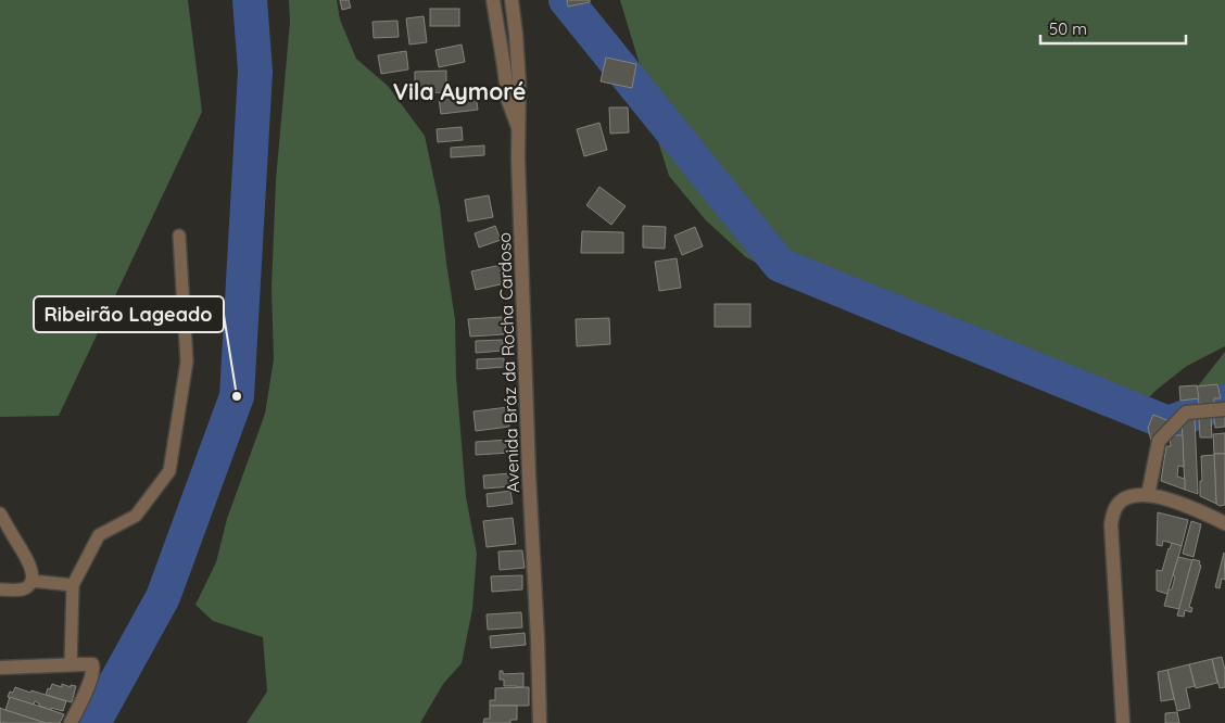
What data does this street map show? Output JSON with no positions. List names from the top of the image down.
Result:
{
  "streets": {
    "street": ["Avenida Bráz da Rocha Cardoso"]
  },
  "districts": ["Vila Aymoré"],
  "places": ["Ribeirão Lageado"],
  "scale_bar": "50 m"
}
